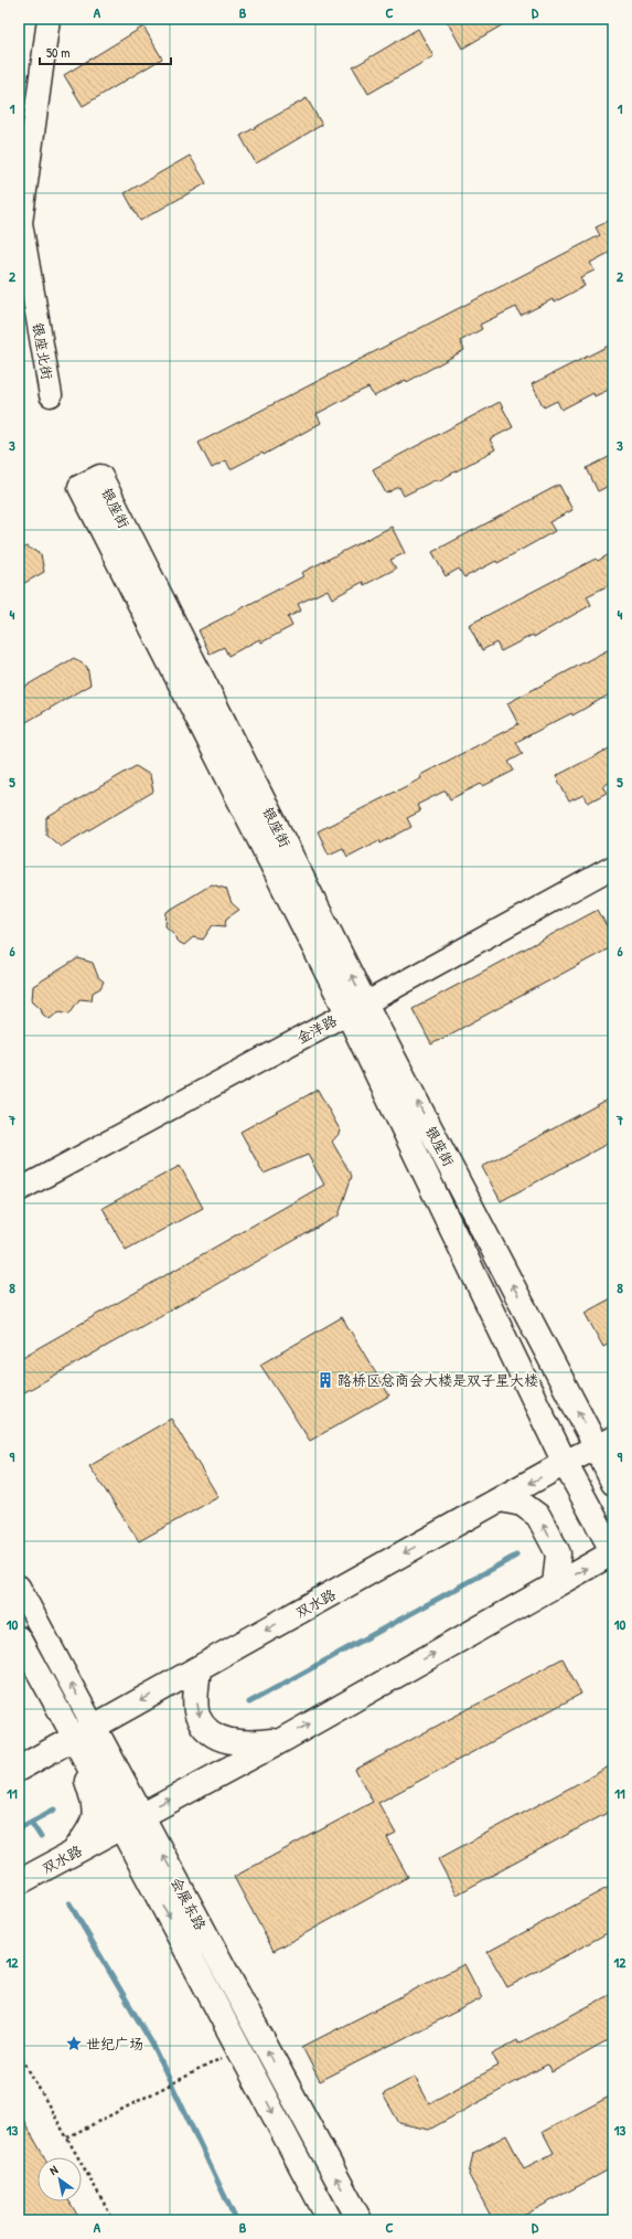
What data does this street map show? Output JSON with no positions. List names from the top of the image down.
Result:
{
  "streets": {
    "main road": ["银座街", "双水路", "会展东路"],
    "street": ["银座北街", "金洋路"]
  },
  "crossings": [
    ["银座街", "金洋路"],
    ["银座街", "双水路"],
    ["双水路", "会展东路"]
  ],
  "places": {
    "building": ["路桥区总商会大楼是双子星大楼"],
    "place": ["世纪广场"]
  },
  "scale_bar": "50 m",
  "north": "top left",
  "grid": {
    "columns": [
      "A",
      "B",
      "C",
      "D"
    ],
    "rows": [
      "1",
      "2",
      "3",
      "4",
      "5",
      "6",
      "7",
      "8",
      "9",
      "10",
      "11",
      "12",
      "13"
    ]
  }
}
